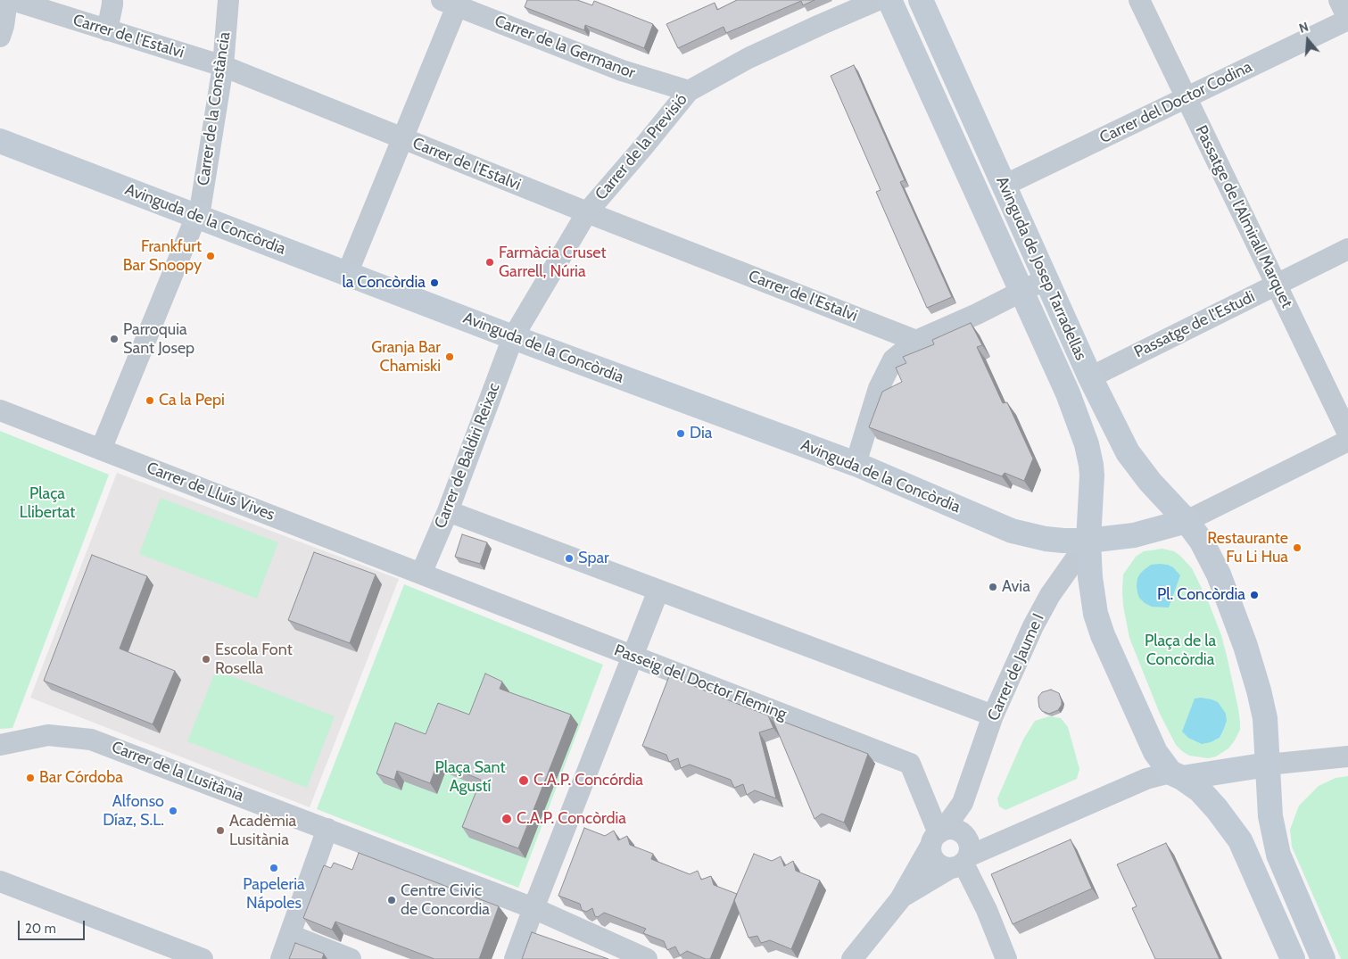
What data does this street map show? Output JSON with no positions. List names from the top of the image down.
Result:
{
  "streets": {
    "main road": ["Avinguda de la Concòrdia", "Avinguda de Josep Tarradellas"],
    "street": [
      "Carrer de l'Estalvi",
      "Carrer de la Germanor",
      "Carrer del Doctor Codina",
      "Carrer de la Constància",
      "Carrer de la Previsió",
      "Passatge de l'Almirall Marquet",
      "Passatge de l'Estudi",
      "Carrer de Baldiri Reixac",
      "Carrer de Lluís Vives",
      "Carrer de Jaume I",
      "Passeig del Doctor Fleming",
      "Carrer de la Lusitània"
    ]
  },
  "crossings": [
    ["Carrer de l'Estalvi", "Carrer de la Constància"],
    ["Carrer de l'Estalvi", "Carrer de la Previsió"],
    ["Carrer de la Germanor", "Carrer de la Previsió"],
    ["Carrer del Doctor Codina", "Passatge de l'Almirall Marquet"],
    ["Carrer del Doctor Codina", "Avinguda de Josep Tarradellas"],
    ["Carrer de la Constància", "Avinguda de la Concòrdia"],
    ["Carrer de la Constància", "Carrer de Lluís Vives"],
    ["Carrer de la Previsió", "Avinguda de la Concòrdia"],
    ["Carrer de la Previsió", "Carrer de Baldiri Reixac"],
    ["Passatge de l'Almirall Marquet", "Passatge de l'Estudi"],
    ["Avinguda de la Concòrdia", "Avinguda de Josep Tarradellas"],
    ["Avinguda de la Concòrdia", "Carrer de Baldiri Reixac"],
    ["Avinguda de la Concòrdia", "Carrer de Jaume I"],
    ["Avinguda de Josep Tarradellas", "Passatge de l'Estudi"],
    ["Avinguda de Josep Tarradellas", "Carrer de Jaume I"],
    ["Carrer de Baldiri Reixac", "Carrer de Lluís Vives"],
    ["Carrer de Baldiri Reixac", "Passeig del Doctor Fleming"],
    ["Carrer de Lluís Vives", "Passeig del Doctor Fleming"],
    ["Carrer de Jaume I", "Passeig del Doctor Fleming"]
  ],
  "parks": ["Plaça Llibertat", "Plaça de la Concòrdia", "Plaça Sant Agustí"],
  "places": [
    "Frankfurt Bar Snoopy",
    "Farmàcia Cruset Garrell, Núria",
    "la Concòrdia",
    "Parroquia Sant Josep",
    "Granja Bar Chamiski",
    "Ca la Pepi",
    "Dia",
    "Restaurante Fu Li Hua",
    "Spar",
    "Avia",
    "Pl. Concòrdia",
    "Escola Font Rosella",
    "Bar Córdoba",
    "C.A.P. Concórdia",
    "Alfonso Díaz, S.L.",
    "C.A.P. Concòrdia",
    "Acadèmia Lusitània",
    "Papeleria Nápoles",
    "Centre Civic de Concordia"
  ],
  "scale_bar": "20 m",
  "north": "top"
}
